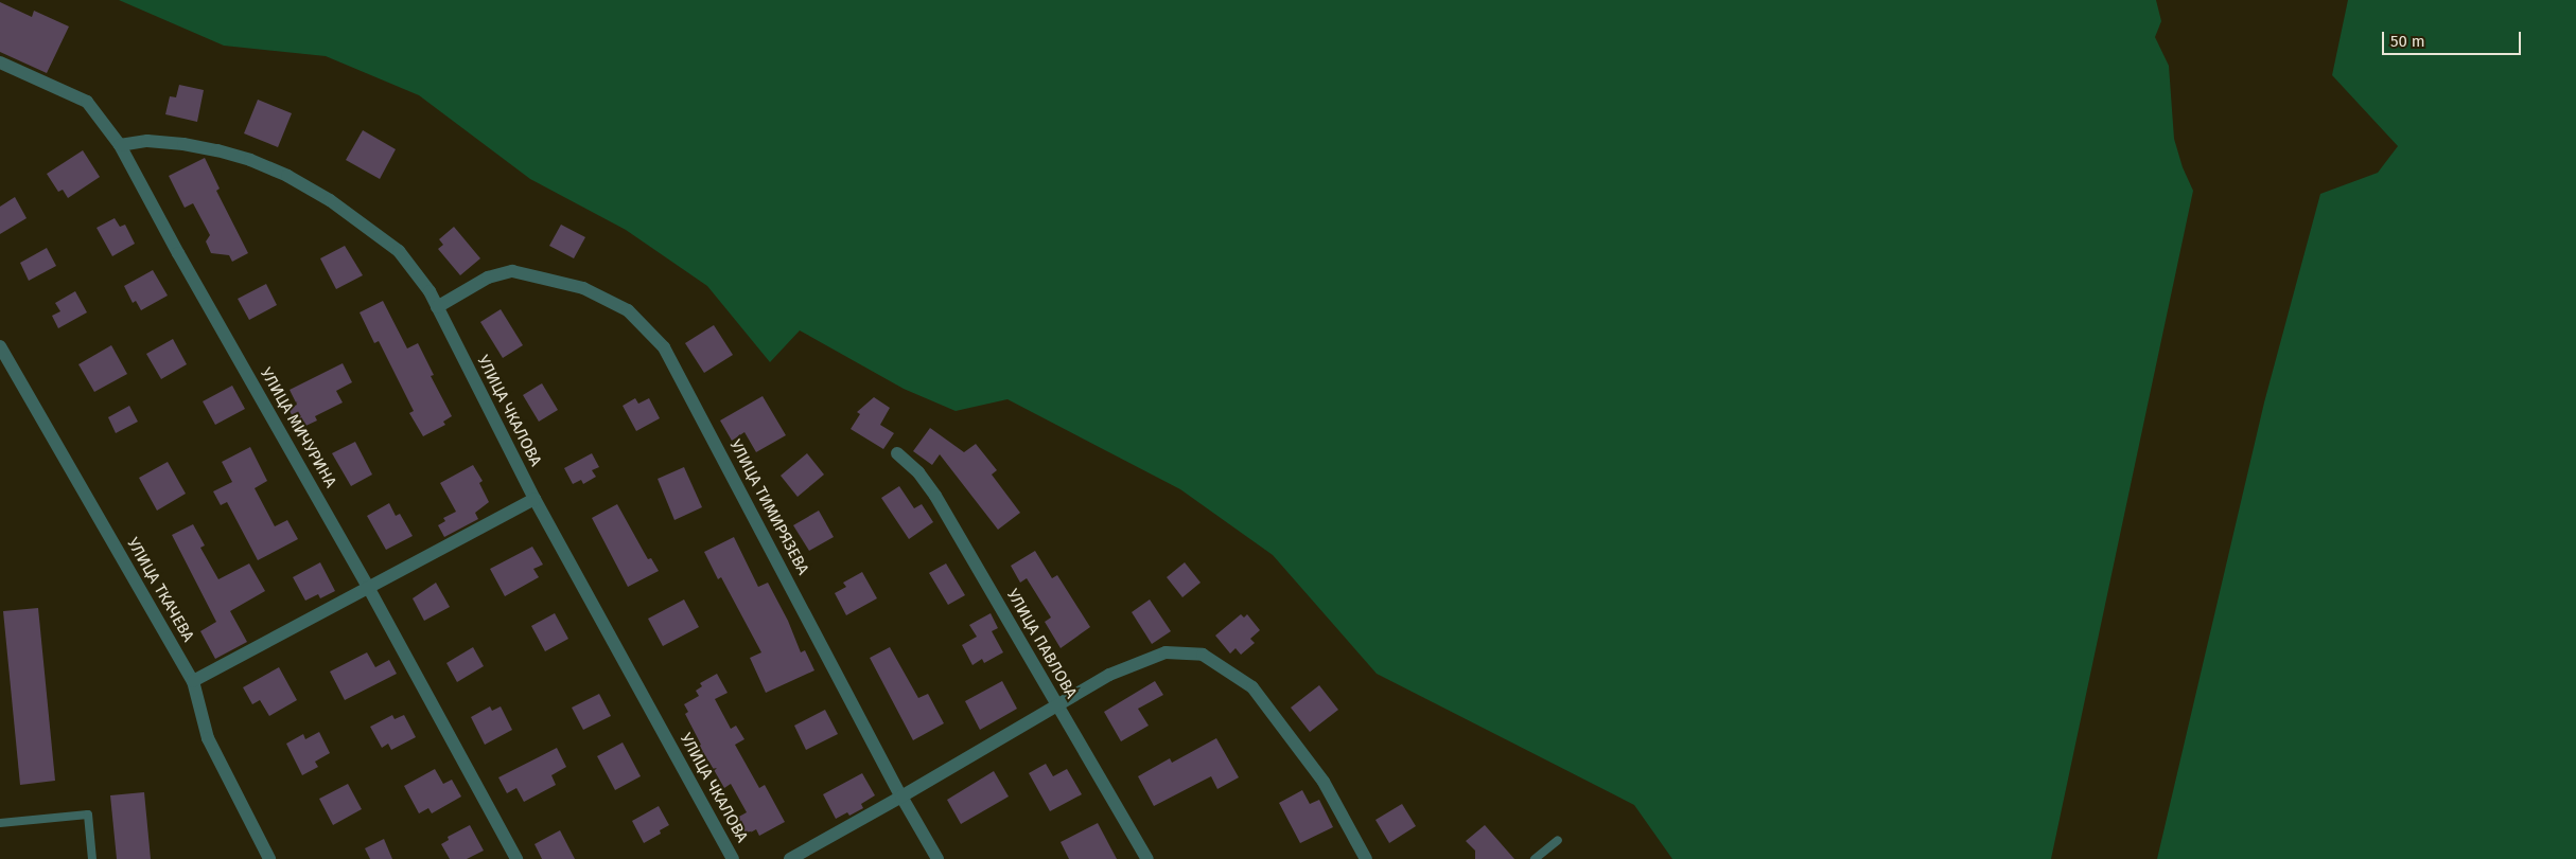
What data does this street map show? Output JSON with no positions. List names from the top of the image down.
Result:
{
  "streets": {
    "street": [
      "УЛИЦА ЧКАЛОВА",
      "УЛИЦА МИЧУРИНА",
      "УЛИЦА ТИМИРЯЗЕВА",
      "УЛИЦА ТКАЧЕВА",
      "УЛИЦА ПАВЛОВА"
    ]
  },
  "crossings": [
    ["УЛИЦА ЧКАЛОВА", "УЛИЦА МИЧУРИНА"],
    ["УЛИЦА ЧКАЛОВА", "УЛИЦА ТИМИРЯЗЕВА"]
  ],
  "scale_bar": "50 m"
}
